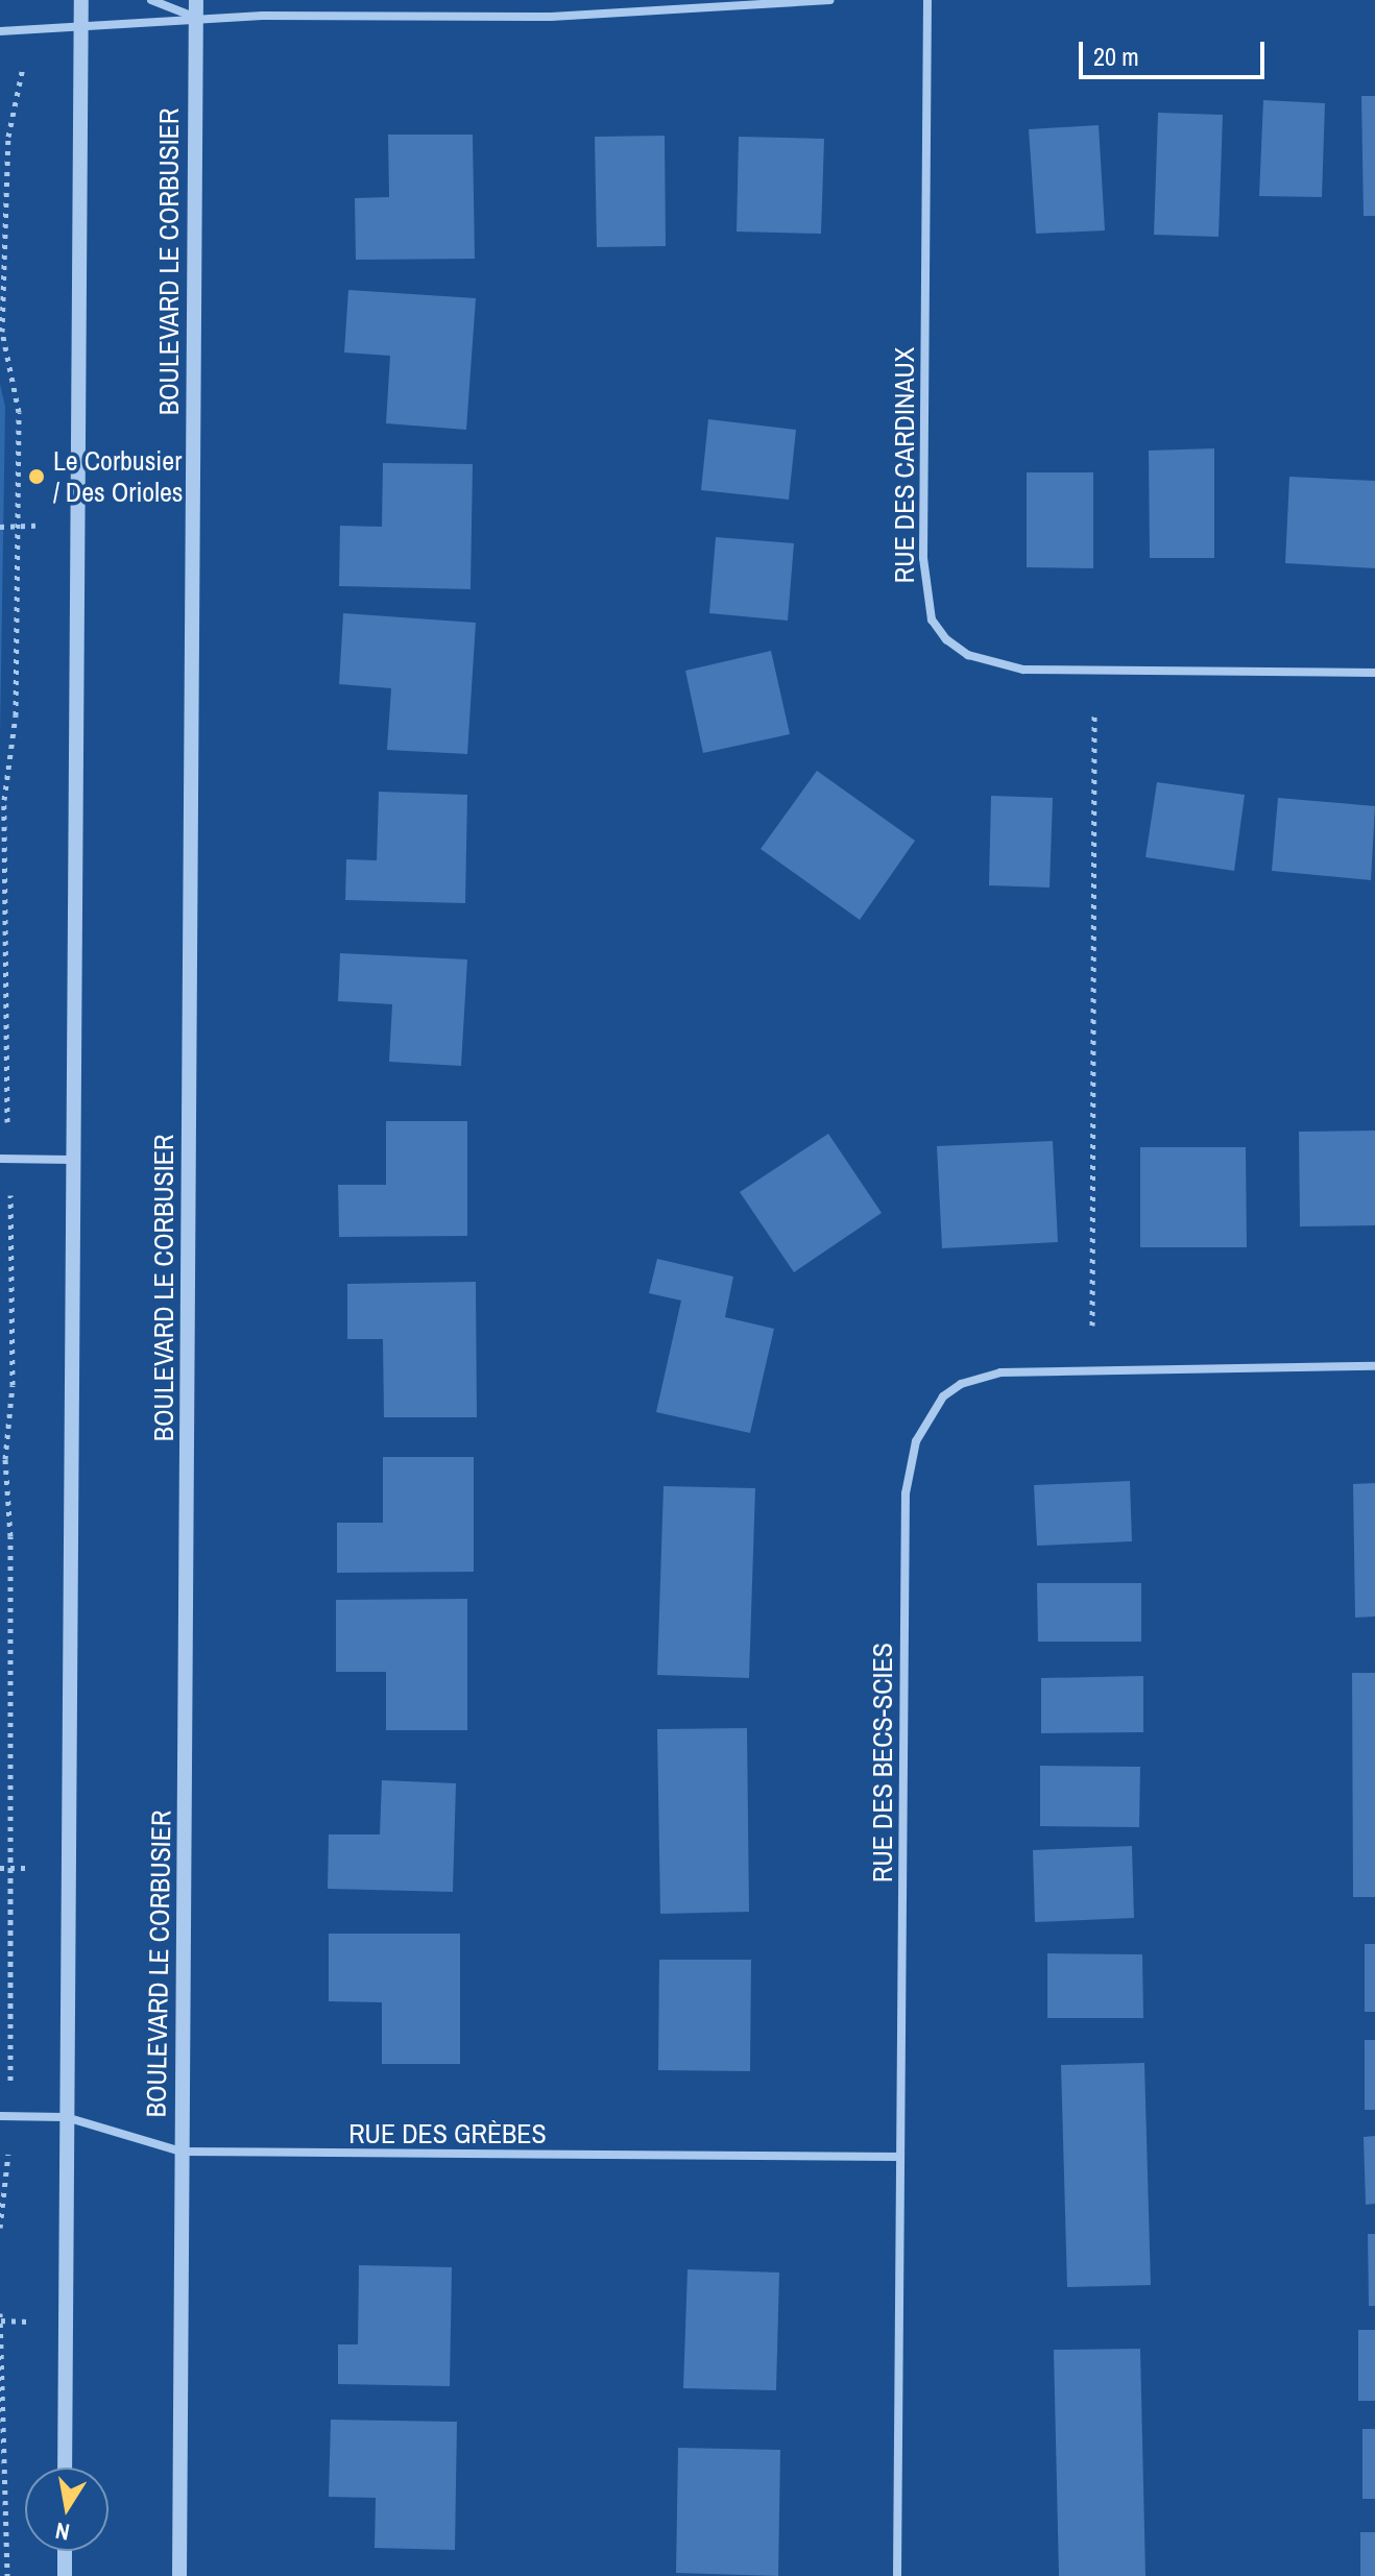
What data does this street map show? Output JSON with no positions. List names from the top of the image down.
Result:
{
  "streets": {
    "street": [
      "BOULEVARD LE CORBUSIER",
      "RUE DES CARDINAUX",
      "RUE DES BECS-SCIES",
      "RUE DES GRÈBES"
    ]
  },
  "crossings": [
    ["BOULEVARD LE CORBUSIER", "RUE DES GRÈBES"],
    ["RUE DES BECS-SCIES", "RUE DES GRÈBES"]
  ],
  "places": ["Le Corbusier / Des Orioles"],
  "scale_bar": "20 m",
  "north": "bottom"
}
